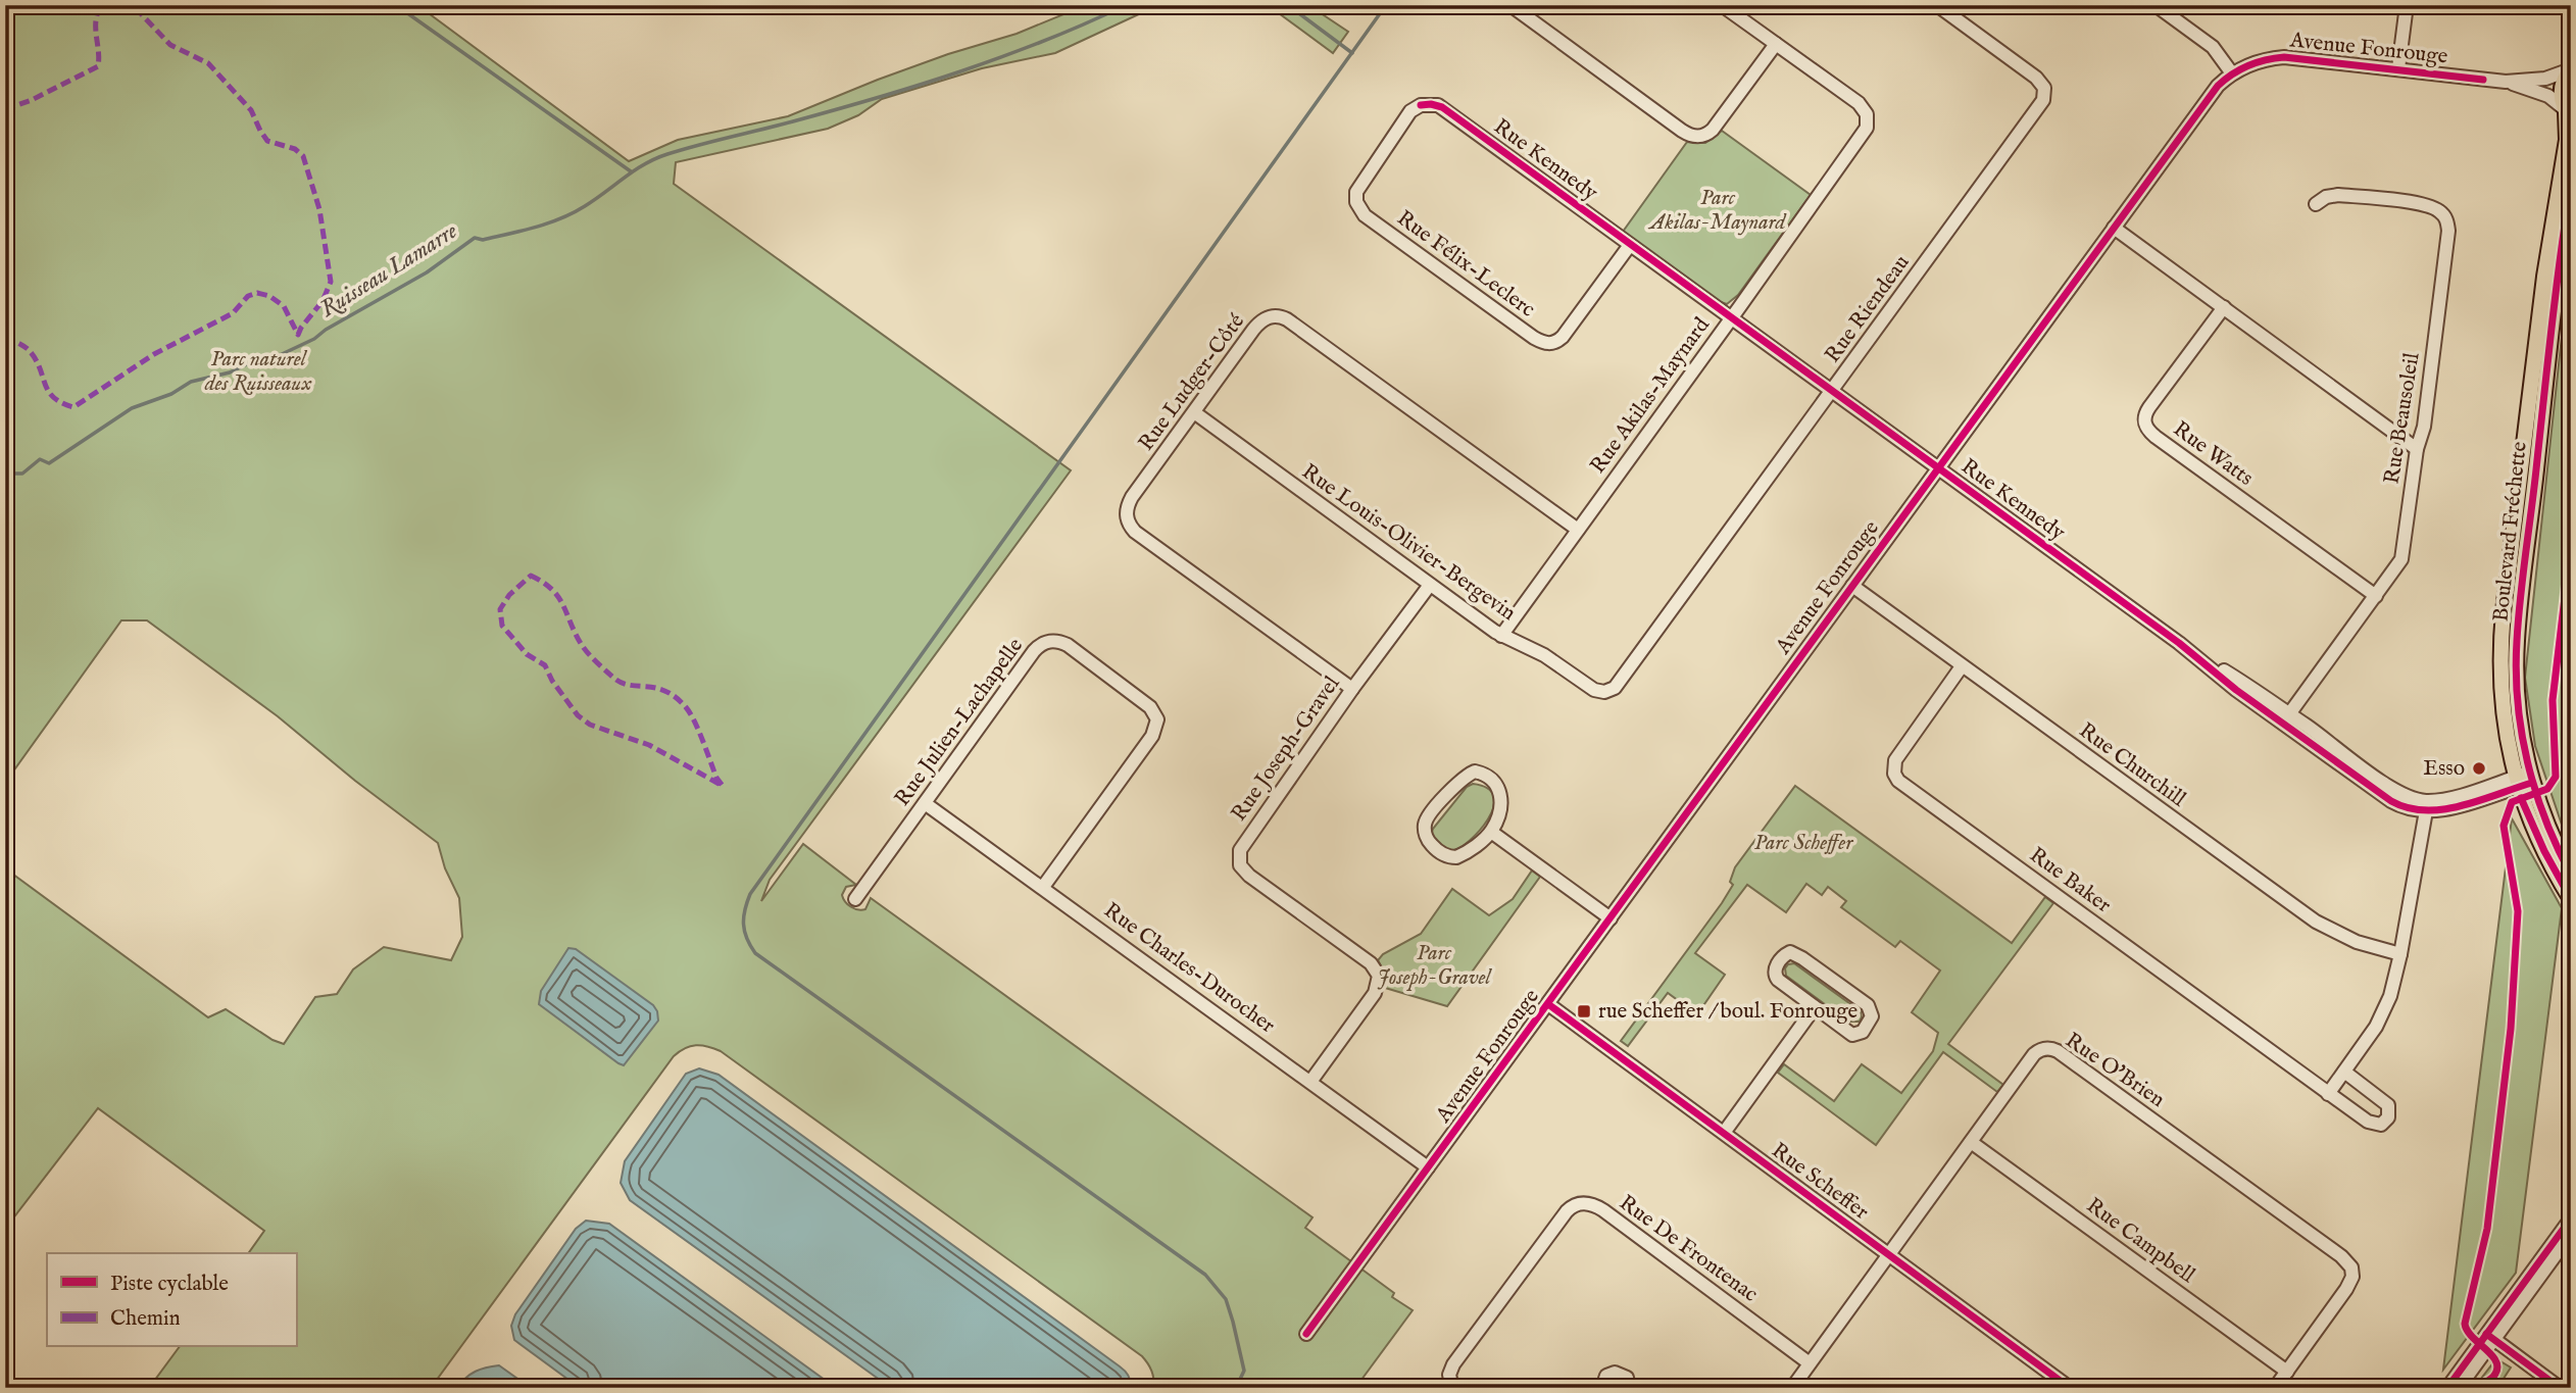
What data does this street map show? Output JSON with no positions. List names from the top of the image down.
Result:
{
  "streets": {
    "main road": ["Boulevard Fréchette"],
    "street": [
      "Avenue Fonrouge",
      "Rue Kennedy",
      "Rue Félix-Leclerc",
      "Rue Riendeau",
      "Rue Ludger-Côté",
      "Rue Akilas-Maynard",
      "Rue Beausoleil",
      "Rue Watts",
      "Rue Louis-Olivier-Bergevin",
      "Rue Julien-Lachapelle",
      "Rue Joseph-Gravel",
      "Rue Churchill",
      "Rue Baker",
      "Rue Charles-Durocher",
      "Rue O'Brien",
      "Rue Scheffer",
      "Rue Campbell",
      "Rue De Frontenac"
    ]
  },
  "crossings": [
    ["Avenue Fonrouge", "Rue Kennedy"],
    ["Avenue Fonrouge", "Rue Churchill"],
    ["Avenue Fonrouge", "Rue Charles-Durocher"],
    ["Avenue Fonrouge", "Rue Scheffer"],
    ["Rue Kennedy", "Rue Félix-Leclerc"],
    ["Rue Kennedy", "Rue Riendeau"],
    ["Rue Kennedy", "Rue Akilas-Maynard"],
    ["Rue Kennedy", "Rue Beausoleil"],
    ["Rue Riendeau", "Rue Louis-Olivier-Bergevin"],
    ["Rue Ludger-Côté", "Rue Akilas-Maynard"],
    ["Rue Ludger-Côté", "Rue Louis-Olivier-Bergevin"],
    ["Rue Ludger-Côté", "Rue Joseph-Gravel"],
    ["Rue Akilas-Maynard", "Rue Louis-Olivier-Bergevin"],
    ["Rue Beausoleil", "Rue Watts"],
    ["Rue Louis-Olivier-Bergevin", "Rue Joseph-Gravel"],
    ["Rue Julien-Lachapelle", "Rue Charles-Durocher"],
    ["Rue Joseph-Gravel", "Rue Charles-Durocher"],
    ["Rue Churchill", "Rue Baker"],
    ["Rue O'Brien", "Rue Scheffer"],
    ["Rue O'Brien", "Rue Campbell"],
    ["Rue O'Brien", "Rue De Frontenac"]
  ],
  "water": ["Ruisseau Lamarre"],
  "parks": [
    "Parc Akilas-Maynard",
    "Parc naturel des Ruisseaux",
    "Parc Scheffer",
    "Parc Joseph-Gravel"
  ],
  "places": {
    "other": ["Esso"],
    "transit": ["rue Scheffer / boul. Fonrouge"]
  },
  "legend": ["Piste cyclable", "Chemin"]
}
